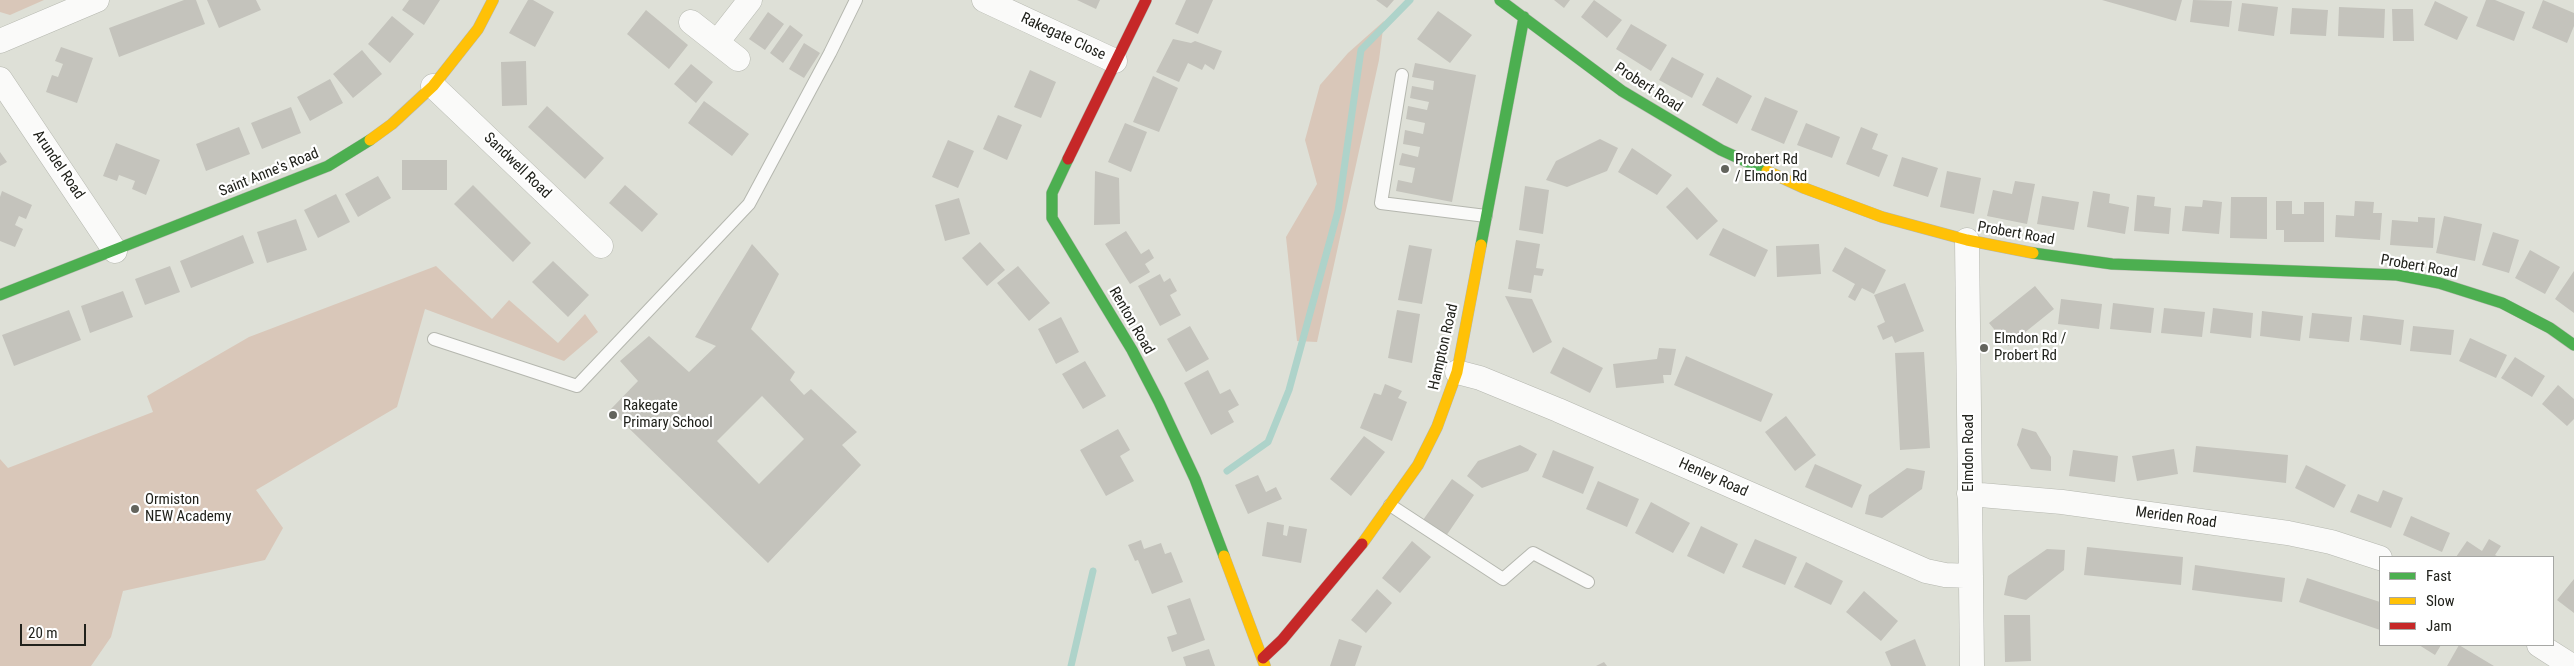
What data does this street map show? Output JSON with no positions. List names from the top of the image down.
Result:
{
  "streets": {
    "street": [
      "Rakegate Close",
      "Probert Road",
      "Arundel Road",
      "Sandwell Road",
      "Saint Anne's Road",
      "Renton Road",
      "Hampton Road",
      "Elmdon Road",
      "Henley Road",
      "Meriden Road"
    ]
  },
  "crossings": [
    ["Rakegate Close", "Renton Road"],
    ["Probert Road", "Hampton Road"],
    ["Probert Road", "Elmdon Road"],
    ["Arundel Road", "Saint Anne's Road"],
    ["Sandwell Road", "Saint Anne's Road"],
    ["Renton Road", "Hampton Road"],
    ["Hampton Road", "Henley Road"],
    ["Elmdon Road", "Henley Road"],
    ["Elmdon Road", "Meriden Road"]
  ],
  "places": [
    "Probert Rd / Elmdon Rd",
    "Elmdon Rd / Probert Rd",
    "Rakegate Primary School",
    "Ormiston NEW Academy"
  ],
  "legend": ["Fast", "Slow", "Jam"],
  "scale_bar": "20 m"
}
